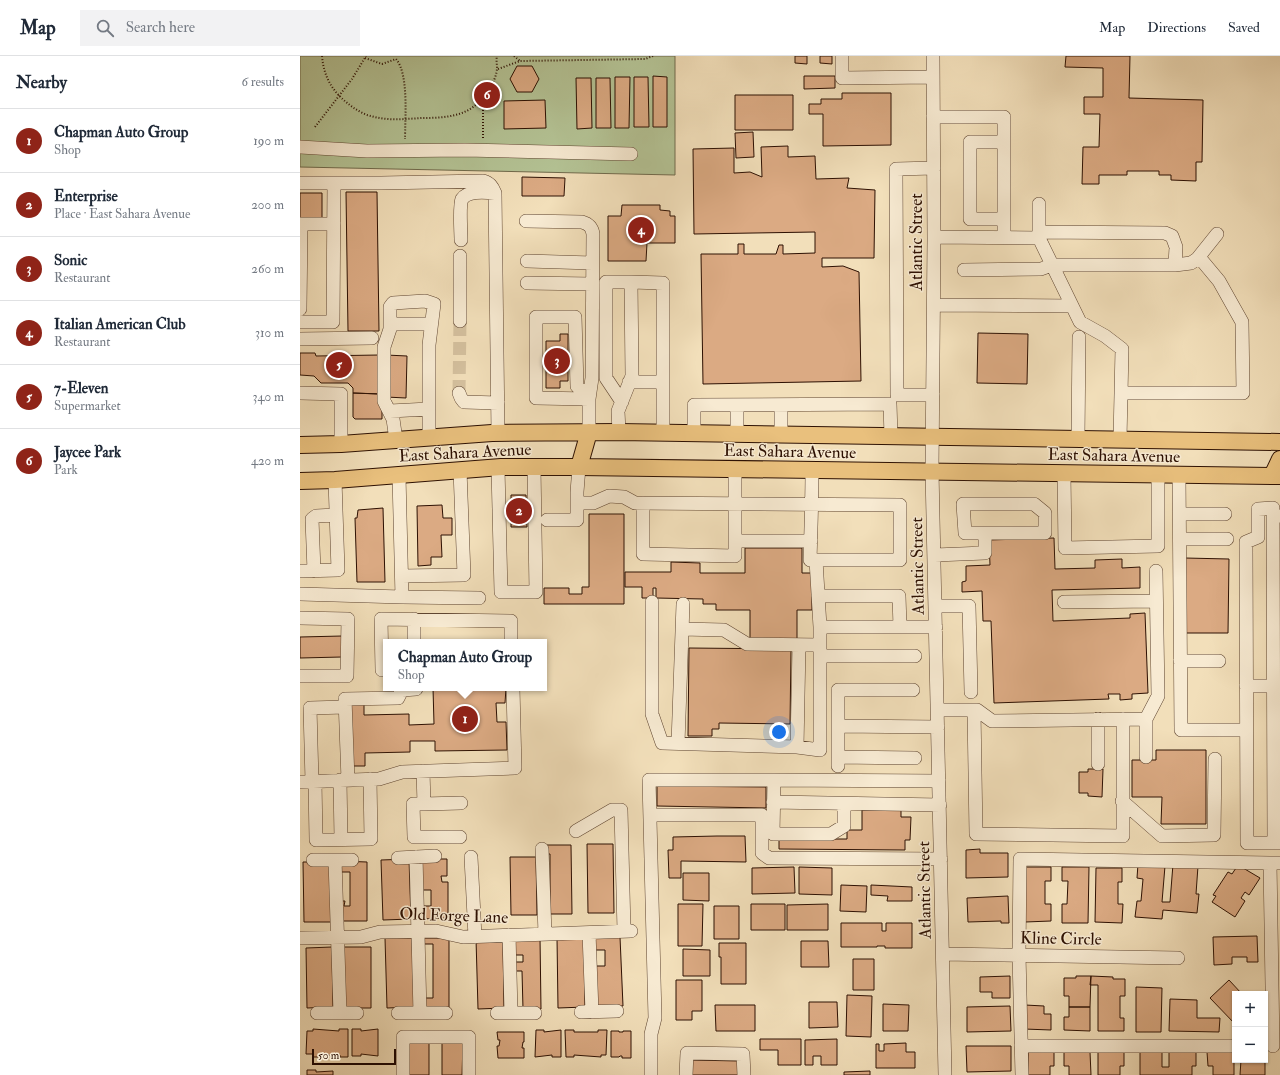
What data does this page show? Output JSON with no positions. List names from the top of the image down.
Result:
{
  "streets": {
    "main road": ["East Sahara Avenue"],
    "street": ["Atlantic Street", "Old Forge Lane", "Kline Circle"]
  },
  "crossings": [
    ["Atlantic Street", "East Sahara Avenue"],
    ["Atlantic Street", "Kline Circle"]
  ],
  "scale_bar": "50 m",
  "page": {
    "header": "Map",
    "search": "Search here",
    "nav": ["Map", "Directions", "Saved"],
    "heading": ["Nearby", "6 results"],
    "pins": [
      "6",
      "4",
      "3",
      "5",
      "2",
      "1"
    ],
    "list": [
      {
        "mark": "1",
        "name": "Chapman Auto Group",
        "note": "Shop",
        "value": "190 m"
      },
      {
        "mark": "2",
        "name": "Enterprise",
        "note": "Place · East Sahara Avenue",
        "value": "200 m"
      },
      {
        "mark": "3",
        "name": "Sonic",
        "note": "Restaurant",
        "value": "260 m"
      },
      {
        "mark": "4",
        "name": "Italian American Club",
        "note": "Restaurant",
        "value": "310 m"
      },
      {
        "mark": "5",
        "name": "7-Eleven",
        "note": "Supermarket",
        "value": "340 m"
      },
      {
        "mark": "6",
        "name": "Jaycee Park",
        "note": "Park",
        "value": "420 m"
      }
    ],
    "popup": ["Chapman Auto Group", "Shop"],
    "map_buttons": ["+", "−"],
    "scale": "50 m"
  }
}
